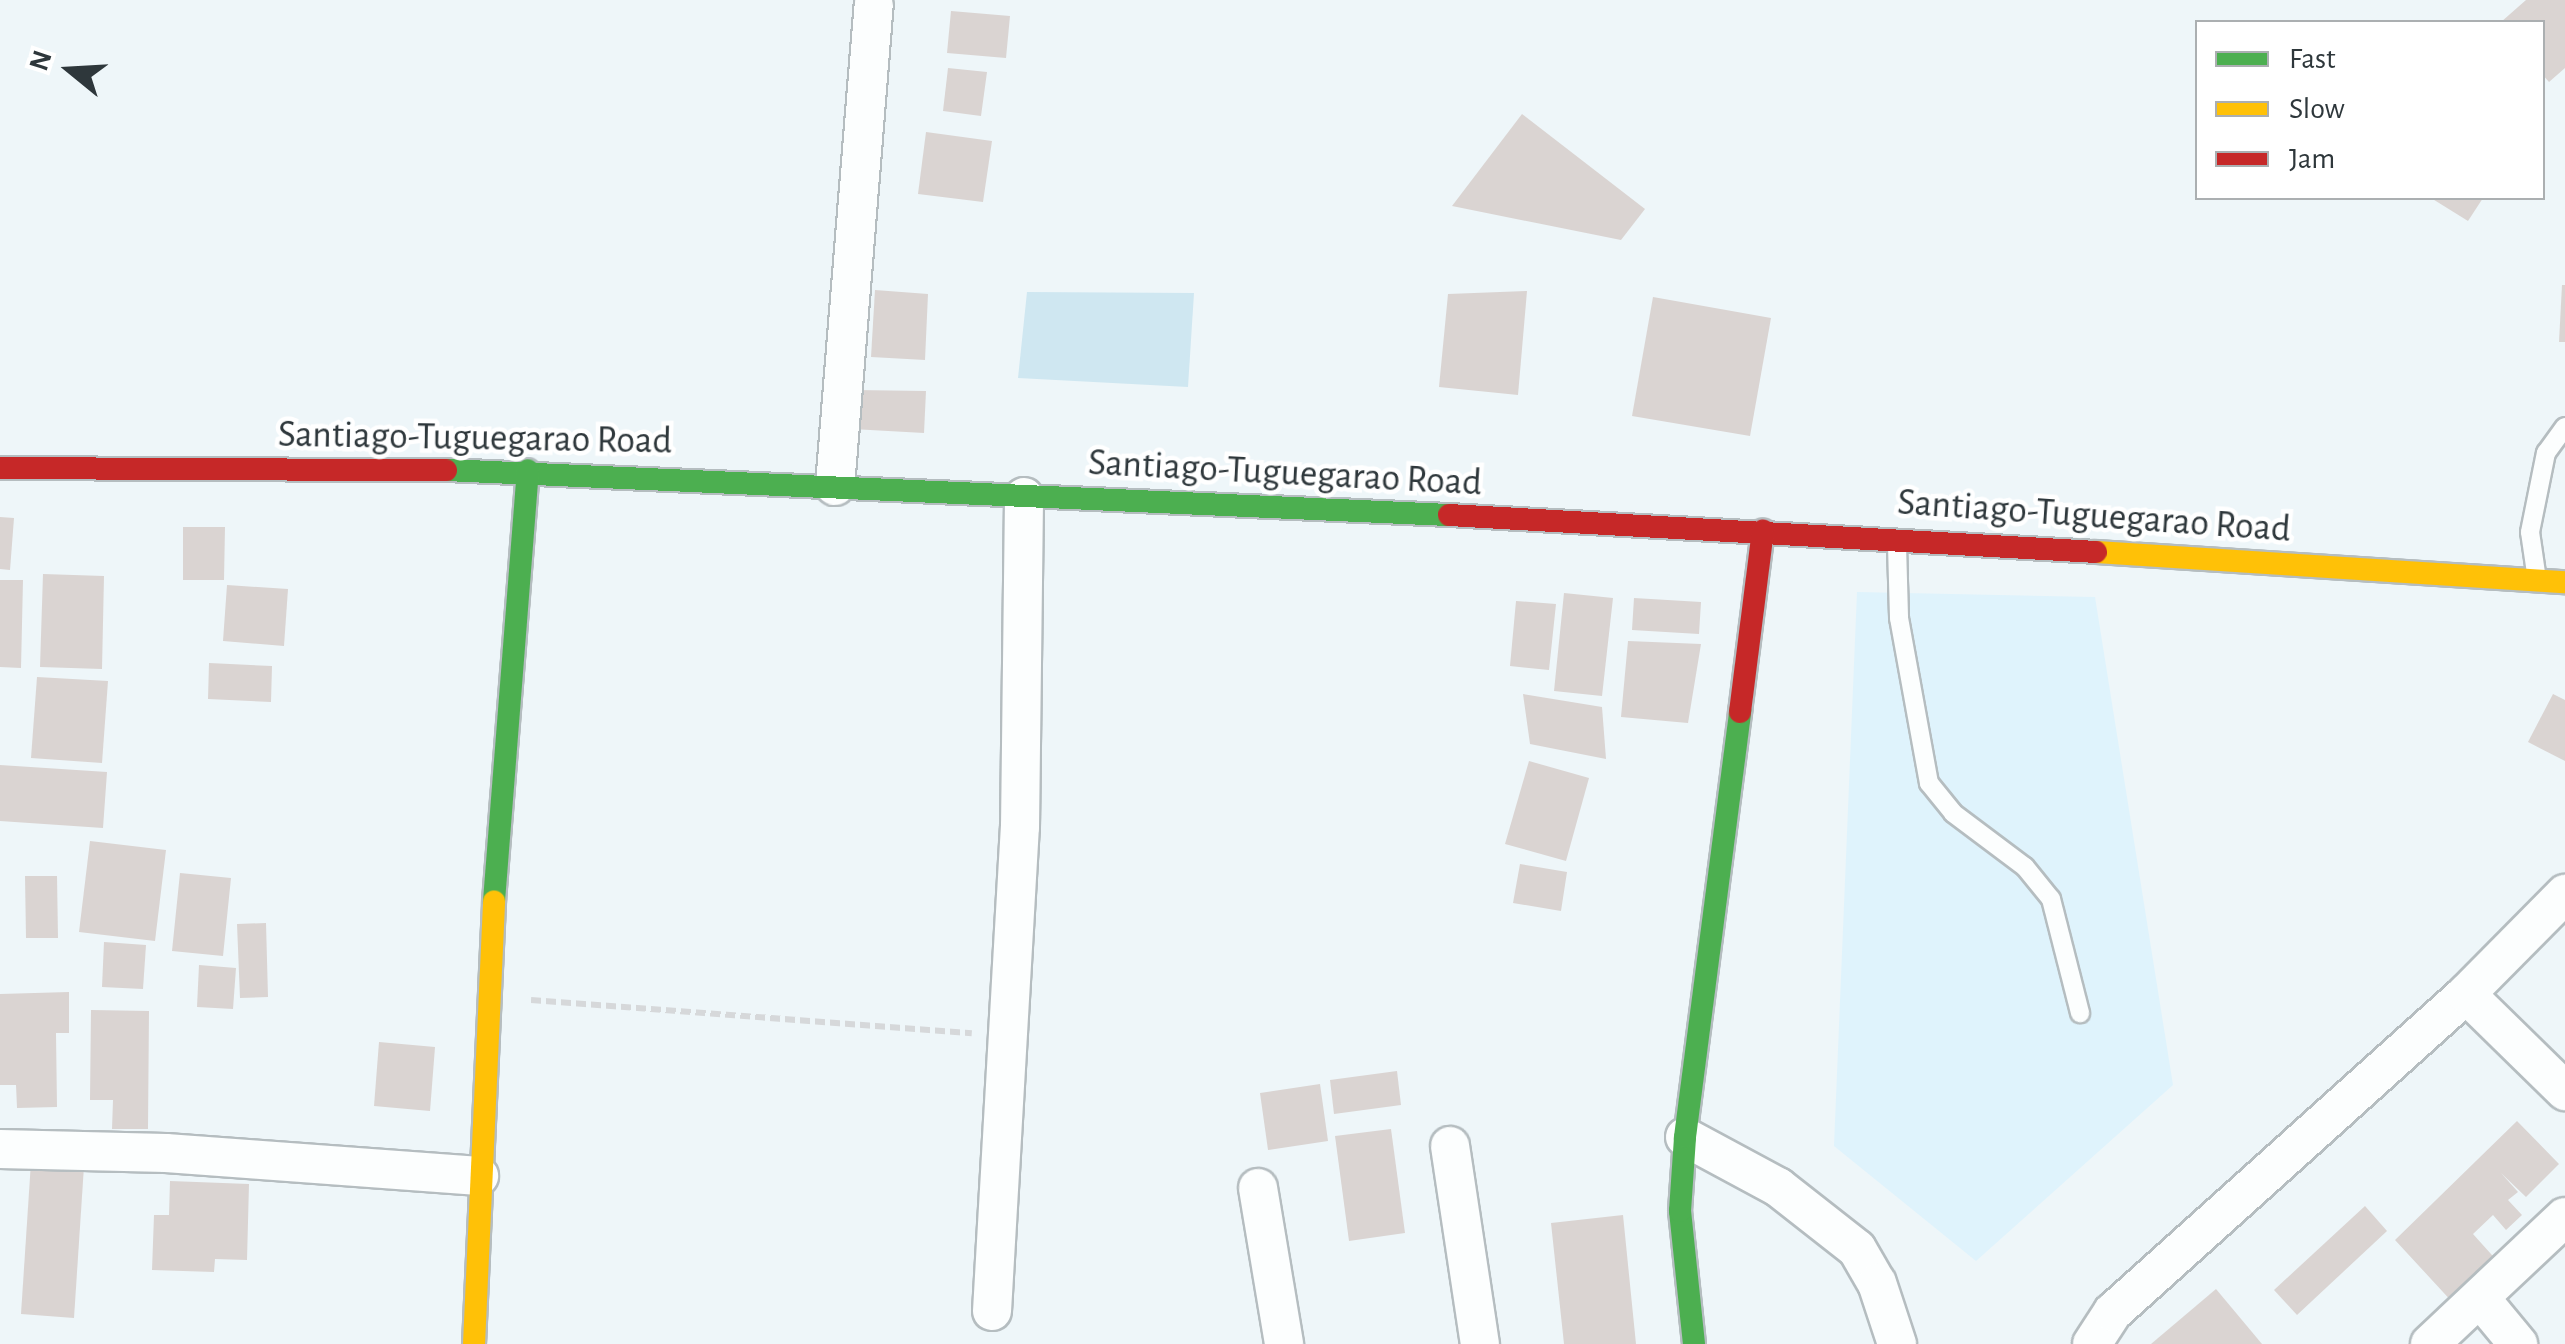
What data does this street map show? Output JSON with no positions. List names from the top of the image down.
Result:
{
  "streets": {
    "main road": ["Santiago-Tuguegarao Road"]
  },
  "legend": ["Fast", "Slow", "Jam"],
  "north": "left"
}
